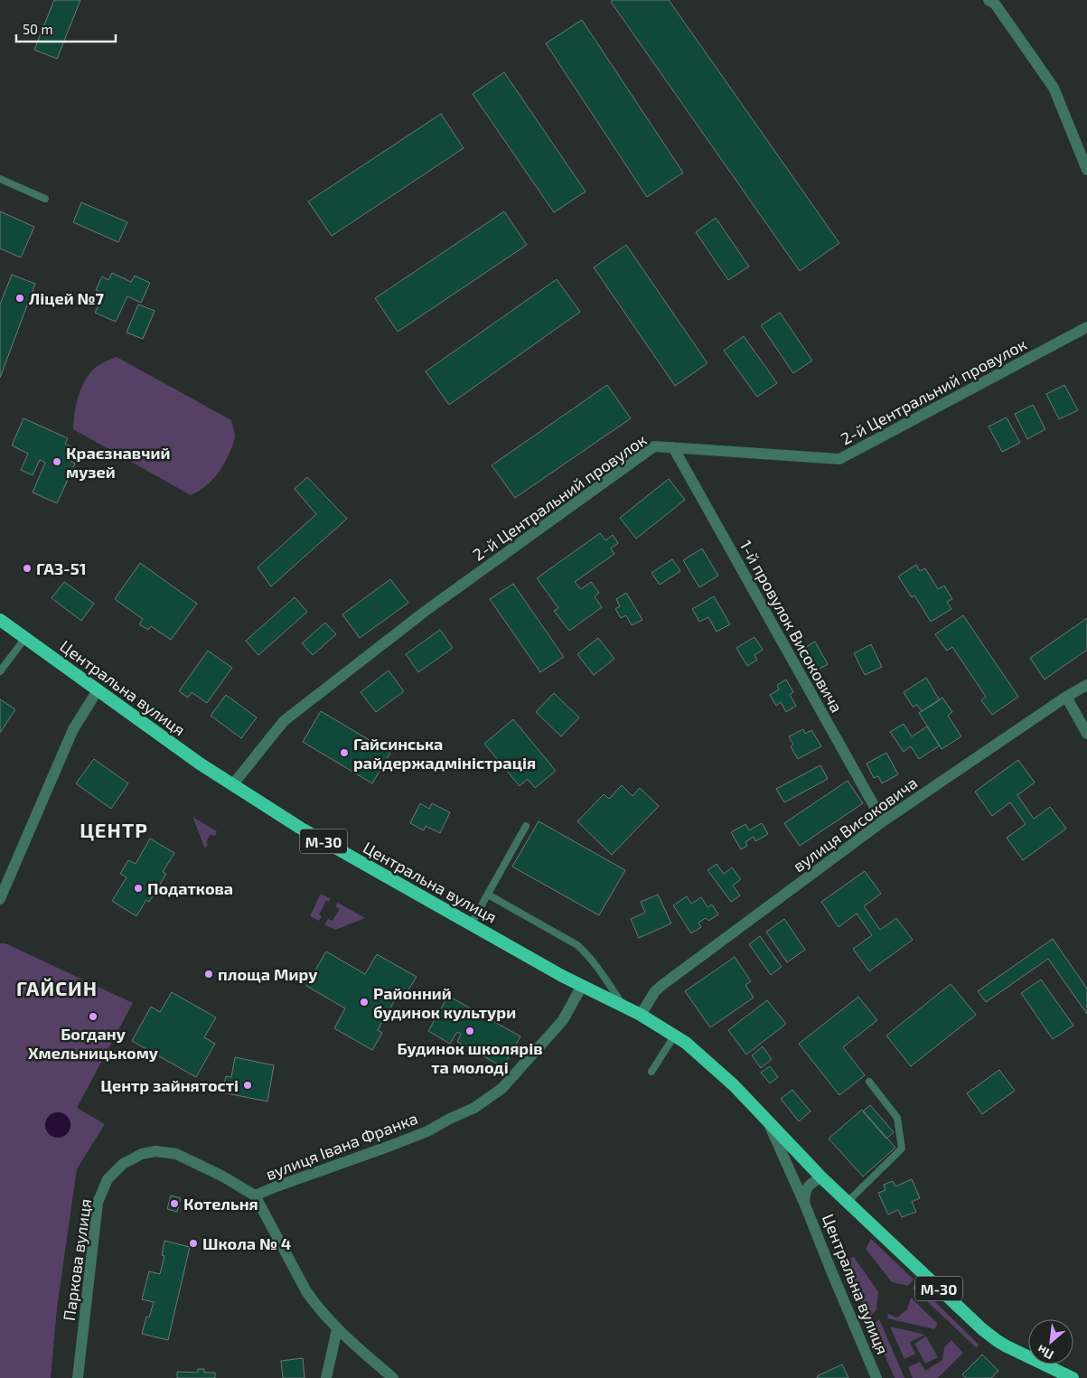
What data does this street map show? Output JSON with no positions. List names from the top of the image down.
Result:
{
  "streets": {
    "highway": ["Центральна вулиця", "М-30"],
    "street": [
      "2-й Центральний провулок",
      "1-й провулок Високовича",
      "вулиця Високовича",
      "вулиця Івана Франка",
      "Паркова вулиця"
    ]
  },
  "crossings": [
    ["2-й Центральний провулок", "1-й провулок Високовича"],
    ["2-й Центральний провулок", "Центральна вулиця"],
    ["1-й провулок Високовича", "вулиця Високовича"],
    ["Центральна вулиця", "вулиця Високовича"],
    ["Центральна вулиця", "М-30"],
    ["Центральна вулиця", "вулиця Івана Франка"],
    ["вулиця Івана Франка", "Паркова вулиця"]
  ],
  "districts": ["ЦЕНТР", "ГАЙСИН"],
  "places": [
    "Ліцей №7",
    "Краєзнавчий музей",
    "ГАЗ-51",
    "Гайсинська райдержадміністрація",
    "Податкова",
    "площа Миру",
    "Районний будинок культури",
    "Богдану Хмельницькому",
    "Будинок школярів та молоді",
    "Центр зайнятості",
    "Котельня",
    "Школа № 4"
  ],
  "scale_bar": "50 m",
  "north": "bottom left"
}
